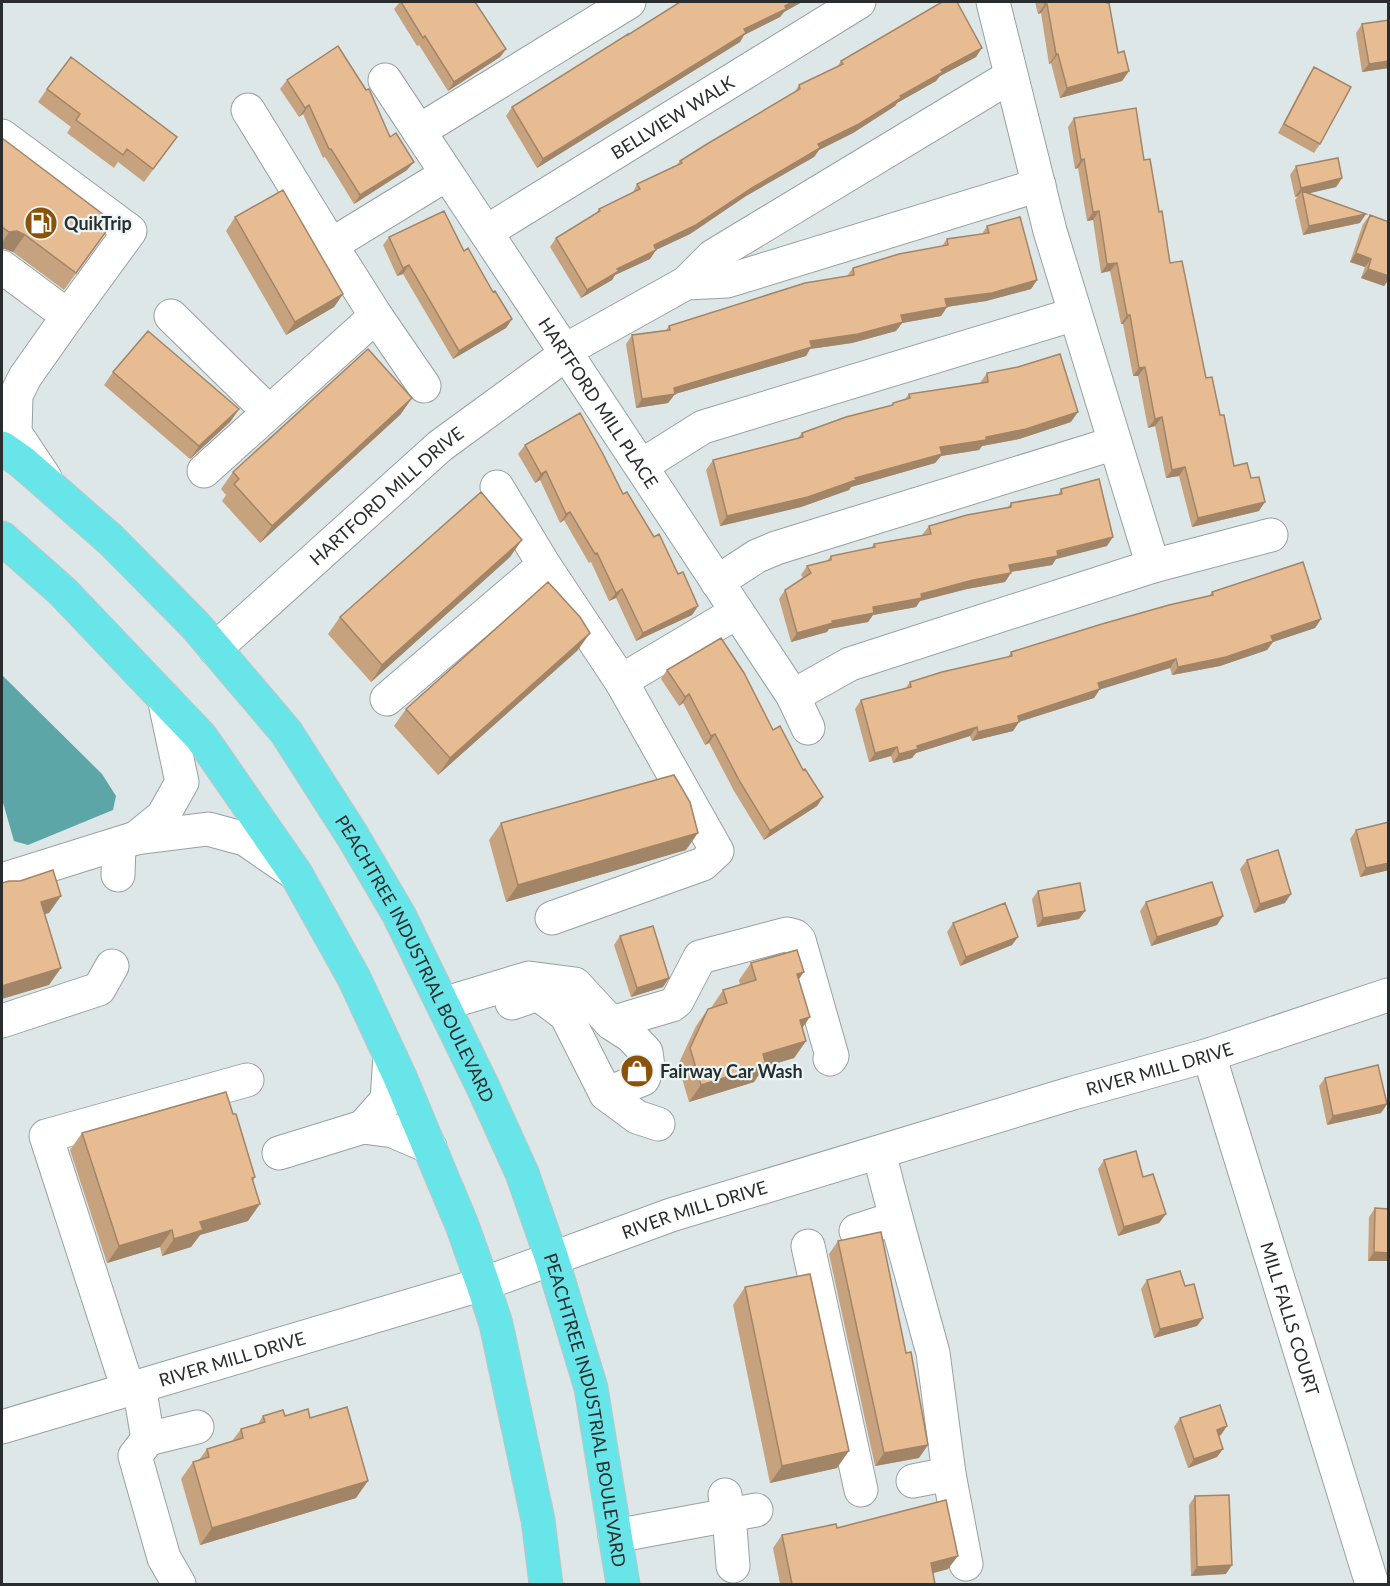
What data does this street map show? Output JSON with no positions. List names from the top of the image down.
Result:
{
  "streets": {
    "highway": ["PEACHTREE INDUSTRIAL BOULEVARD"],
    "street": [
      "BELLVIEW WALK",
      "HARTFORD MILL PLACE",
      "HARTFORD MILL DRIVE",
      "RIVER MILL DRIVE",
      "MILL FALLS COURT"
    ]
  },
  "crossings": [
    ["BELLVIEW WALK", "HARTFORD MILL PLACE"],
    ["HARTFORD MILL PLACE", "HARTFORD MILL DRIVE"],
    ["HARTFORD MILL DRIVE", "PEACHTREE INDUSTRIAL BOULEVARD"],
    ["PEACHTREE INDUSTRIAL BOULEVARD", "RIVER MILL DRIVE"],
    ["RIVER MILL DRIVE", "MILL FALLS COURT"]
  ],
  "places": {
    "fuel station": ["QuikTrip"],
    "shop": ["Fairway Car Wash"]
  }
}
